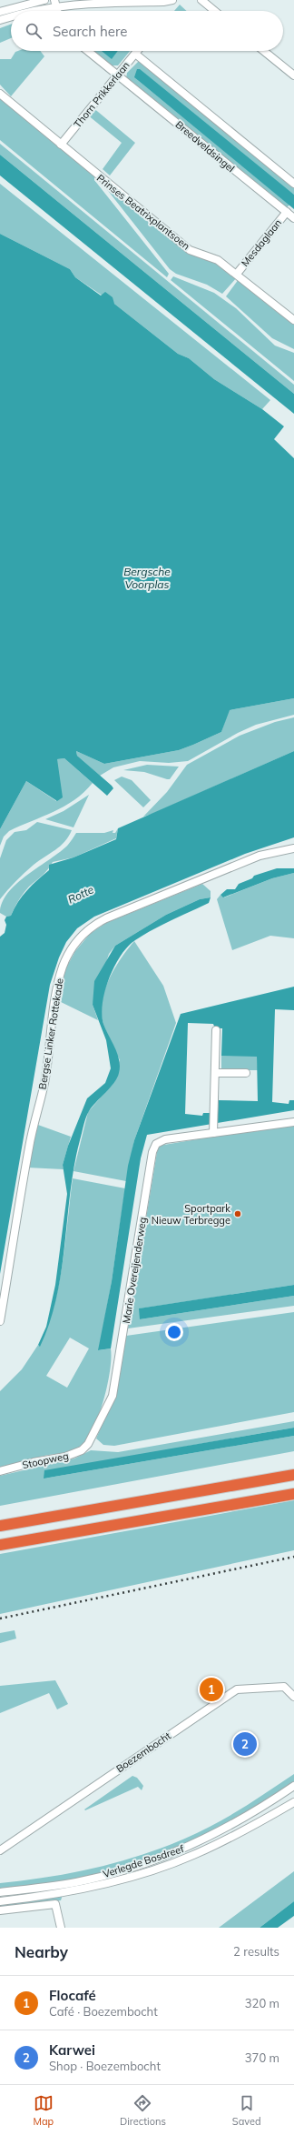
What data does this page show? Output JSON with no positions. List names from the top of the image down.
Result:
{
  "streets": {
    "street": [
      "Thorn Prikkerlaan",
      "Breedveldsingel",
      "Prinses Beatrixplantsoen",
      "Mesdaglaan",
      "Bergse Linker Rottekade",
      "Marie Overeijenderweg",
      "Stoopweg",
      "Boezembocht",
      "Verlegde Bosdreef"
    ]
  },
  "crossings": [
    ["Thorn Prikkerlaan", "Breedveldsingel"],
    ["Thorn Prikkerlaan", "Prinses Beatrixplantsoen"],
    ["Breedveldsingel", "Mesdaglaan"],
    ["Prinses Beatrixplantsoen", "Mesdaglaan"],
    ["Marie Overeijenderweg", "Stoopweg"]
  ],
  "water": ["Bergsche Voorplas", "Rotte"],
  "places": ["Sportpark Nieuw Terbregge"],
  "page": {
    "search": "Search here",
    "pins": ["1", "2"],
    "heading": ["Nearby", "2 results"],
    "list": [
      {
        "mark": "1",
        "name": "Flocafé",
        "note": "Café · Boezembocht",
        "value": "320 m"
      },
      {
        "mark": "2",
        "name": "Karwei",
        "note": "Shop · Boezembocht",
        "value": "370 m"
      }
    ],
    "nav": ["Map", "Directions", "Saved"]
  }
}
